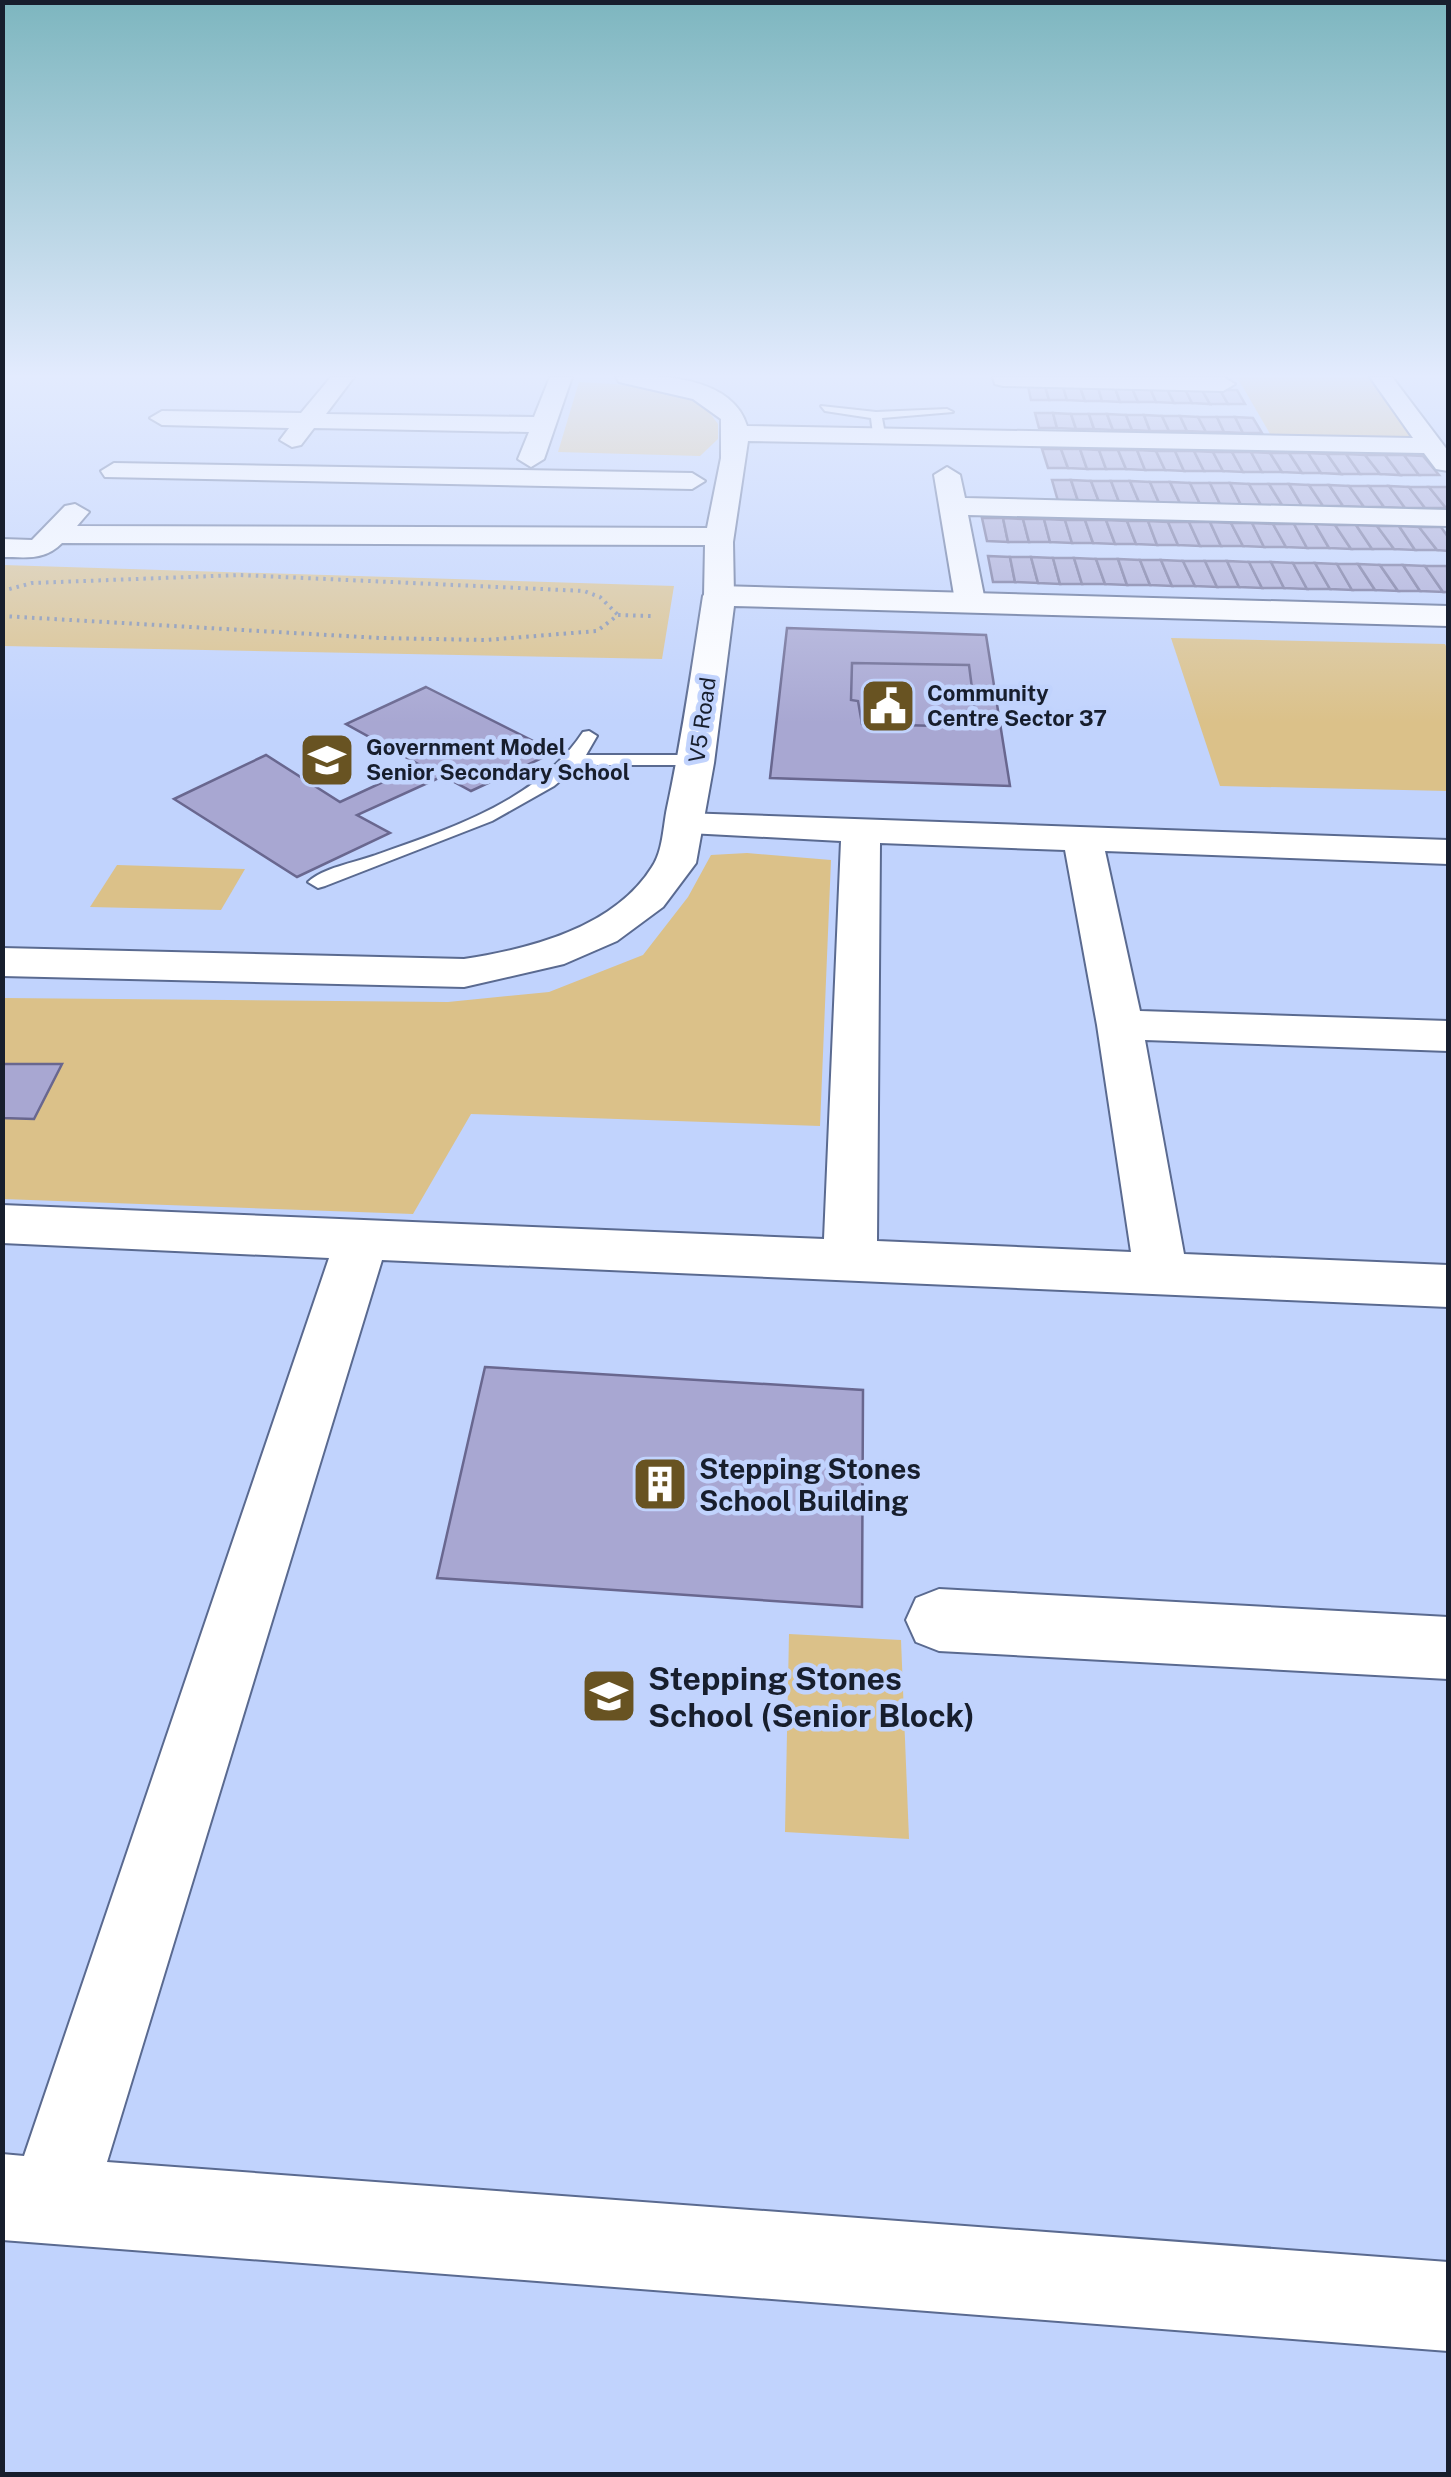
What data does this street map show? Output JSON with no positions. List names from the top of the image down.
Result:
{
  "streets": {
    "street": ["V5 Road"]
  },
  "places": {
    "public building": ["Community Centre Sector 37"],
    "school or university": ["Government Model Senior Secondary School", "Stepping Stones School (Senior Block)"],
    "building": ["Stepping Stones School Building"]
  }
}
